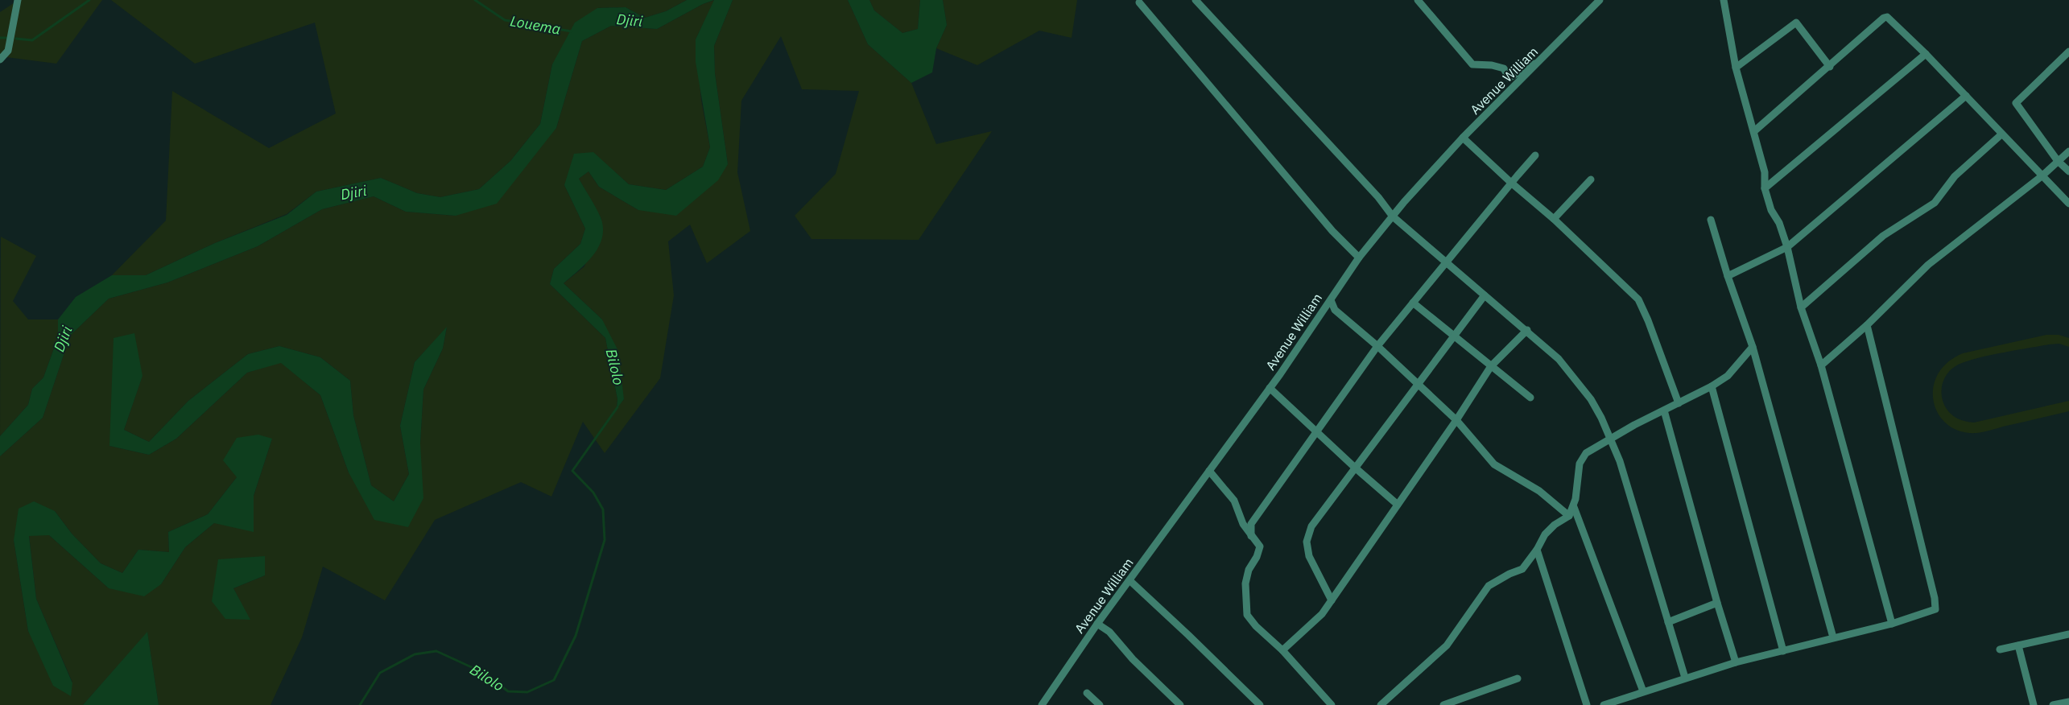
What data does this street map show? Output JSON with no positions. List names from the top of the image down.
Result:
{
  "streets": {
    "street": ["Avenue William"]
  },
  "water": ["Djiri", "Louema", "Bilolo"]
}
